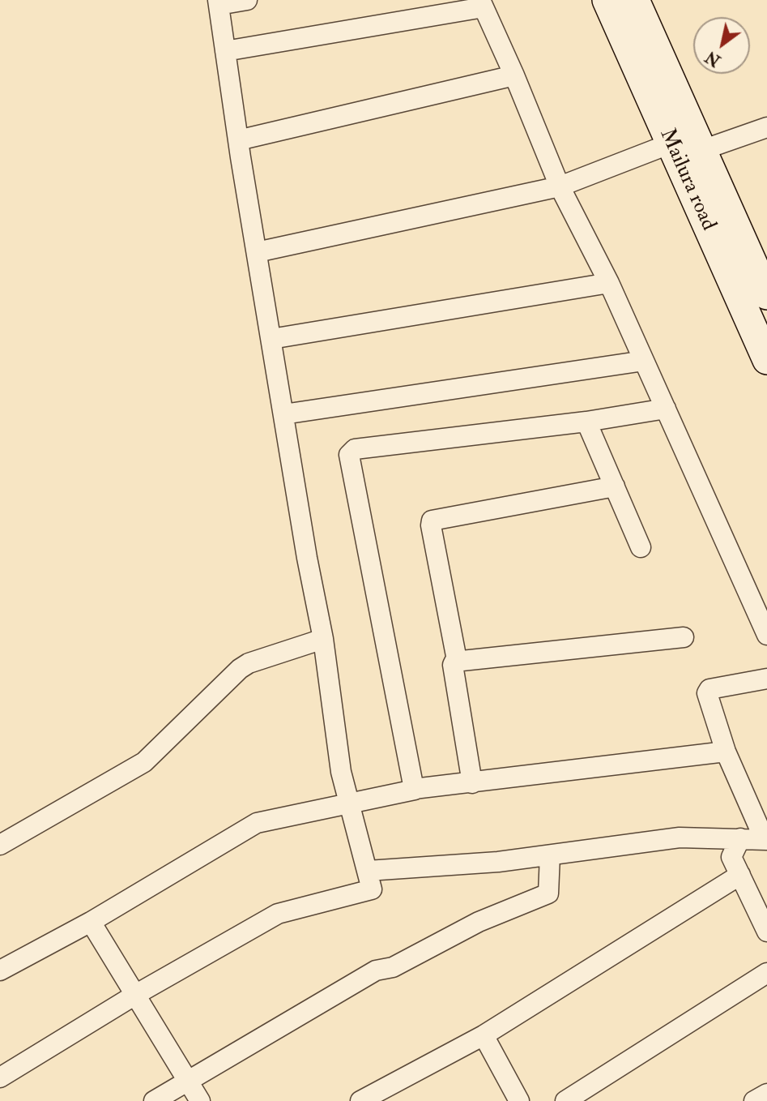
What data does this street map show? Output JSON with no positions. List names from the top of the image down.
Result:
{
  "streets": {
    "street": ["Mailura road"]
  },
  "north": "bottom left"
}
